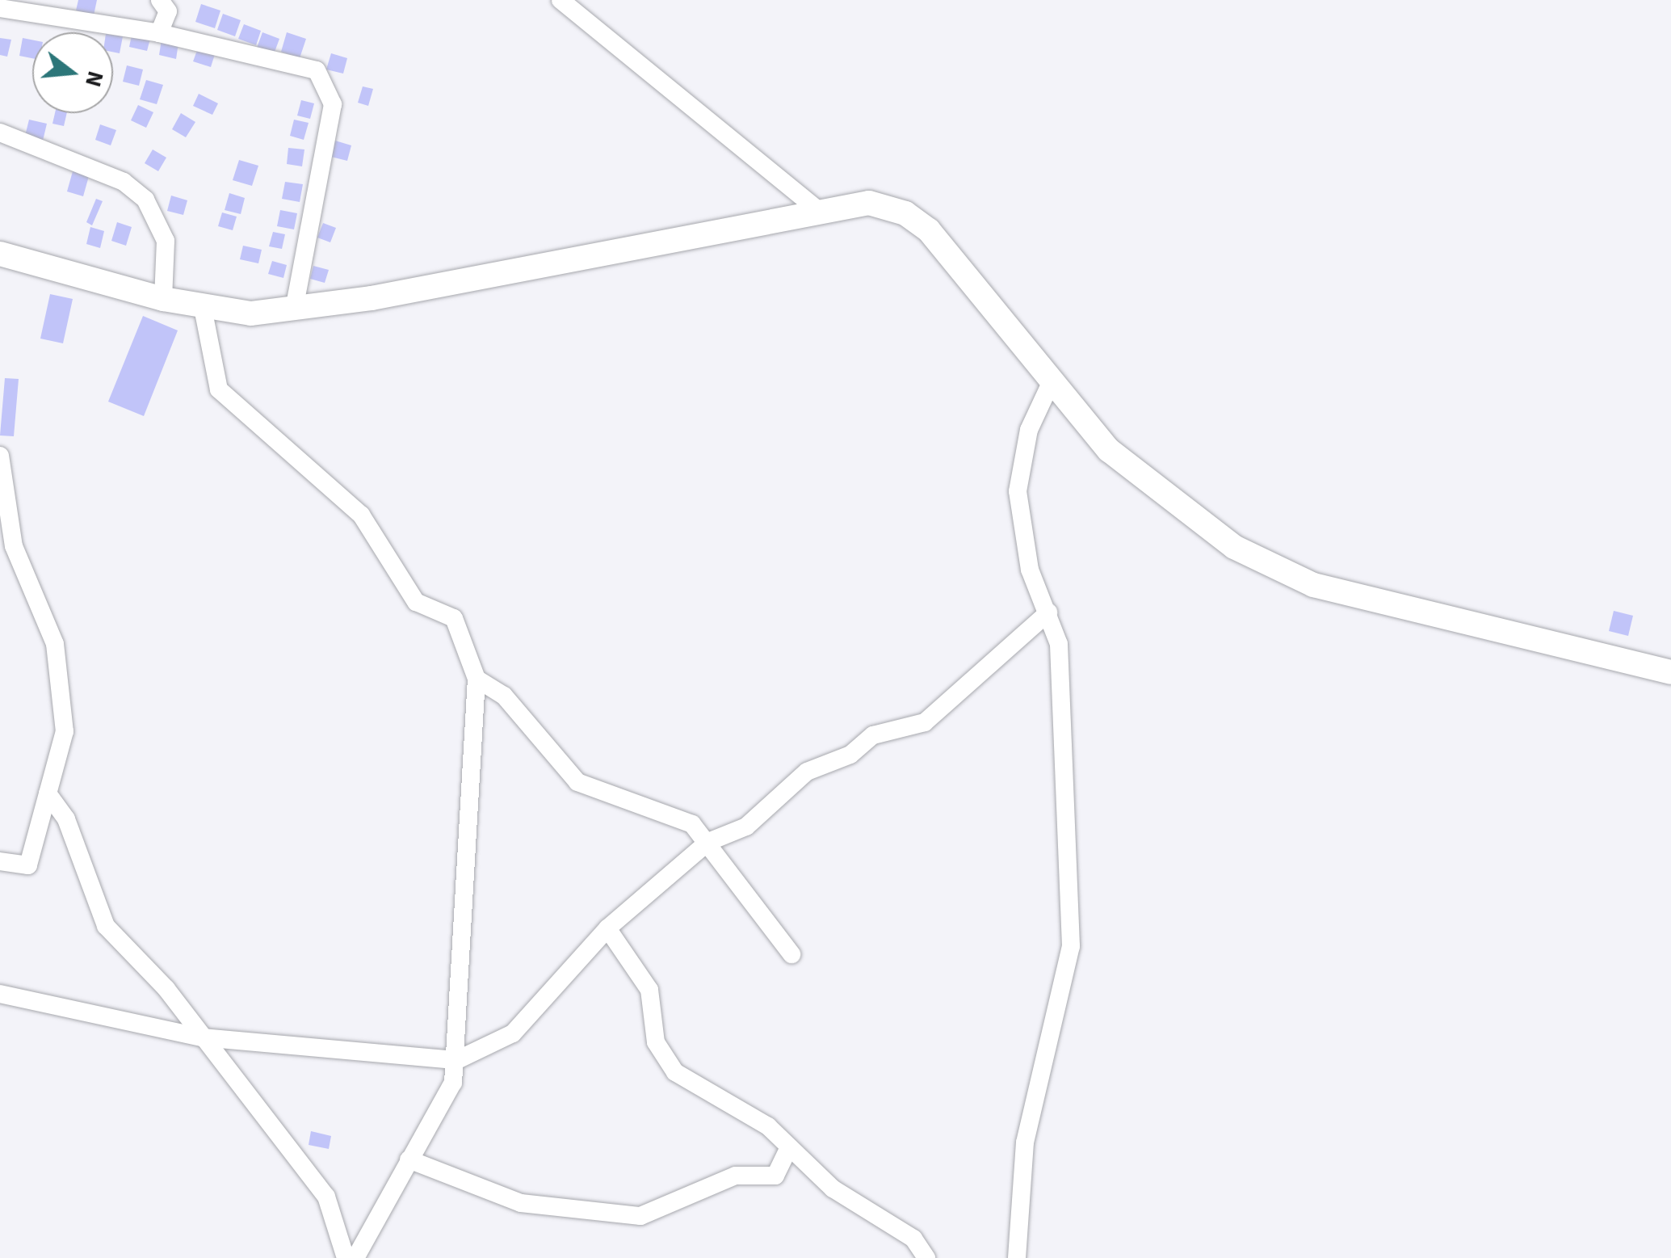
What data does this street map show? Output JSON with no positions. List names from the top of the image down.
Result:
{
  "north": "right"
}
